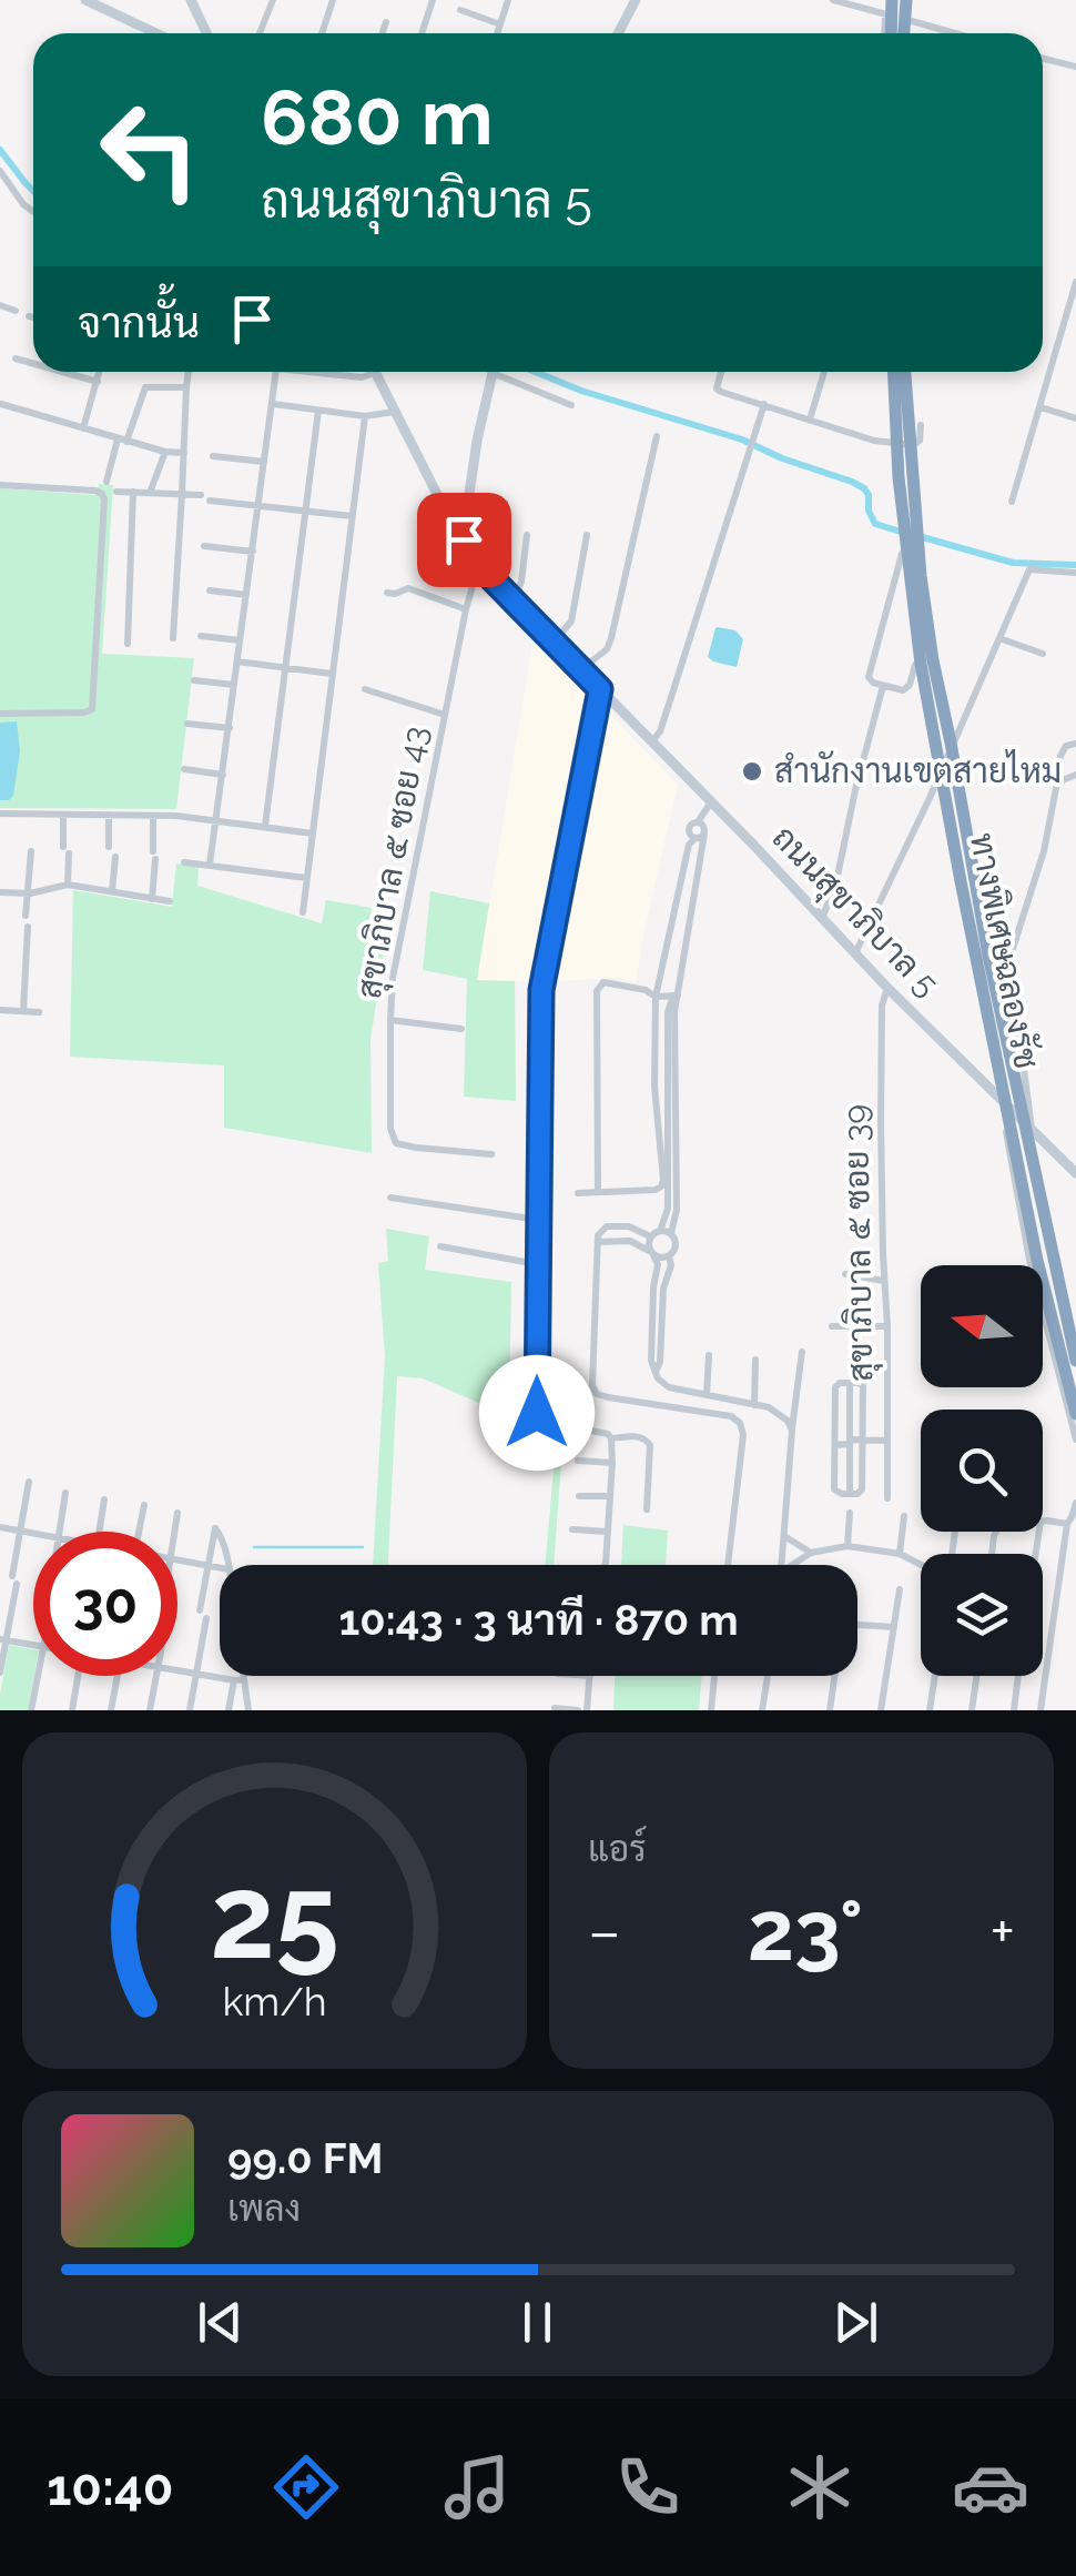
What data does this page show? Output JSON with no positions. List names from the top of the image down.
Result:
{
  "streets": {
    "highway": ["ทางพิเศษฉลองรัช"],
    "main road": ["ถนนสุขาภิบาล 5"],
    "street": ["สุขาภิบาล ๕ ซอย 43", "สุขาภิบาล ๕ ซอย 39"]
  },
  "crossings": [
    ["สุขาภิบาล ๕ ซอย 43", "ถนนสุขาภิบาล 5"],
    ["ถนนสุขาภิบาล 5", "สุขาภิบาล ๕ ซอย 39"]
  ],
  "places": ["สำนักงานเขตสายไหม"],
  "north": "left",
  "page": {
    "turn": ["680 m", "ถนนสุขาภิบาล 5"],
    "then": "จากนั้น",
    "limit": "30",
    "trip": "10:43 · 3 นาที · 870 m",
    "tile": "แอร์",
    "heat": ["−", "23°", "+"],
    "song": ["99.0 FM", "เพลง"],
    "tabs": "10:40",
    "gauge": ["25", "km/h"]
  }
}
